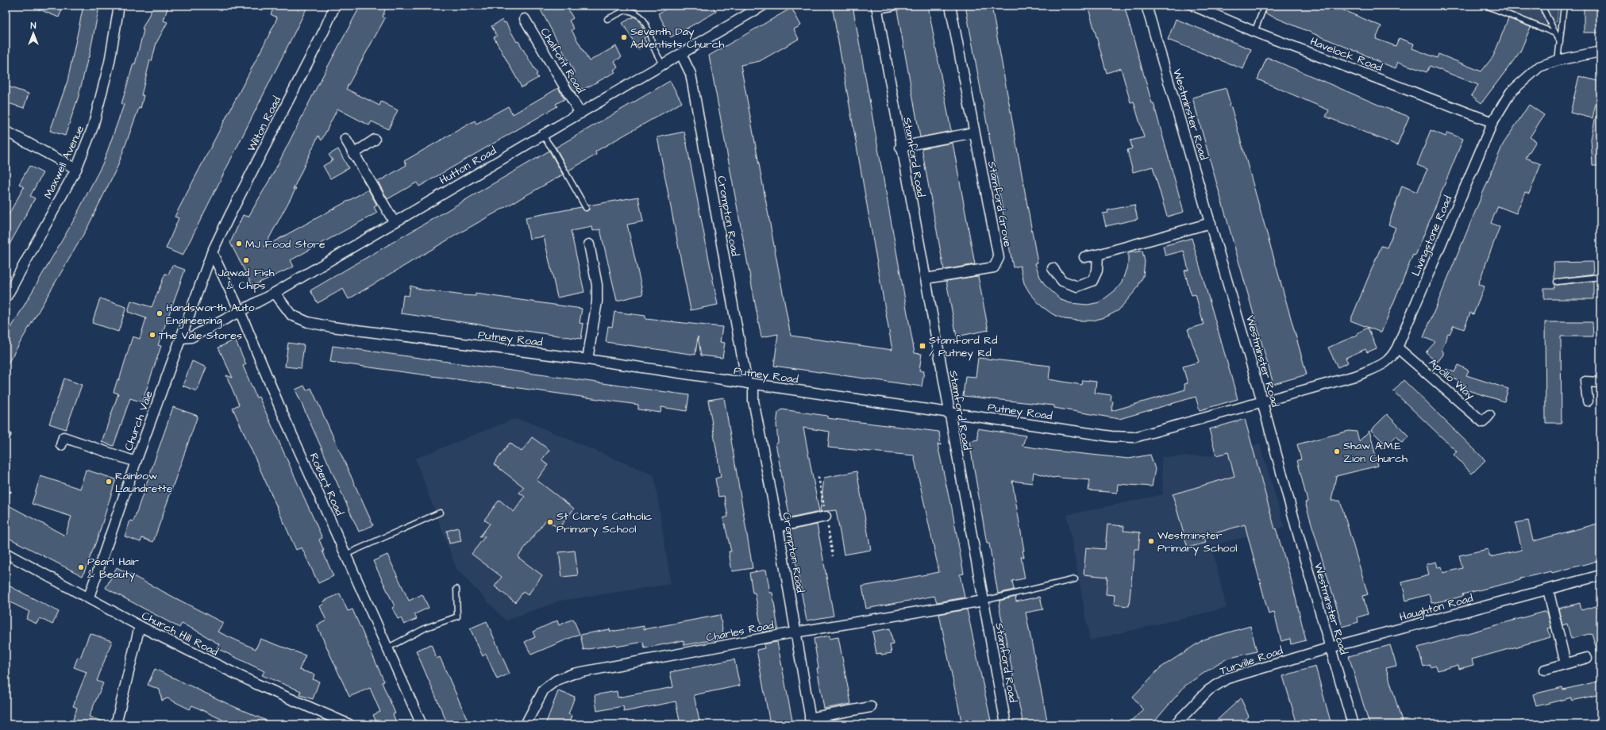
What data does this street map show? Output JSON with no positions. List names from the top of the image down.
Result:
{
  "streets": {
    "street": [
      "Havelock Road",
      "Chalfont Road",
      "Westminster Road",
      "Wilton Road",
      "Stamford Road",
      "Maxwell Avenue",
      "Hutton Road",
      "Stamford Grove",
      "Crompton Road",
      "Livingstone Road",
      "Putney Road",
      "Apollo Way",
      "Church Vale",
      "Robert Road",
      "Haughton Road",
      "Charles Road",
      "Church Hill Road",
      "Turville Road"
    ]
  },
  "crossings": [
    ["Havelock Road", "Livingstone Road"],
    ["Chalfont Road", "Hutton Road"],
    ["Westminster Road", "Livingstone Road"],
    ["Westminster Road", "Putney Road"],
    ["Westminster Road", "Haughton Road"],
    ["Westminster Road", "Turville Road"],
    ["Wilton Road", "Church Vale"],
    ["Wilton Road", "Robert Road"],
    ["Stamford Road", "Stamford Grove"],
    ["Stamford Road", "Putney Road"],
    ["Stamford Road", "Charles Road"],
    ["Hutton Road", "Crompton Road"],
    ["Hutton Road", "Putney Road"],
    ["Hutton Road", "Church Vale"],
    ["Hutton Road", "Robert Road"],
    ["Crompton Road", "Putney Road"],
    ["Crompton Road", "Charles Road"],
    ["Livingstone Road", "Putney Road"],
    ["Livingstone Road", "Apollo Way"],
    ["Church Vale", "Robert Road"],
    ["Church Vale", "Church Hill Road"],
    ["Haughton Road", "Turville Road"]
  ],
  "places": {
    "other": [
      "Seventh Day Adventists Church",
      "MJ Food Store",
      "Jawad Fish & Chips",
      "Handsworth Auto Engineering",
      "The Vale Stores",
      "Shaw A.M.E Zion Church",
      "Rainbow Laundrette",
      "St Clare's Catholic Primary School",
      "Westminster Primary School",
      "Pearl Hair & Beauty"
    ],
    "transit": ["Stamford Rd / Putney Rd"]
  },
  "north": "top"
}
